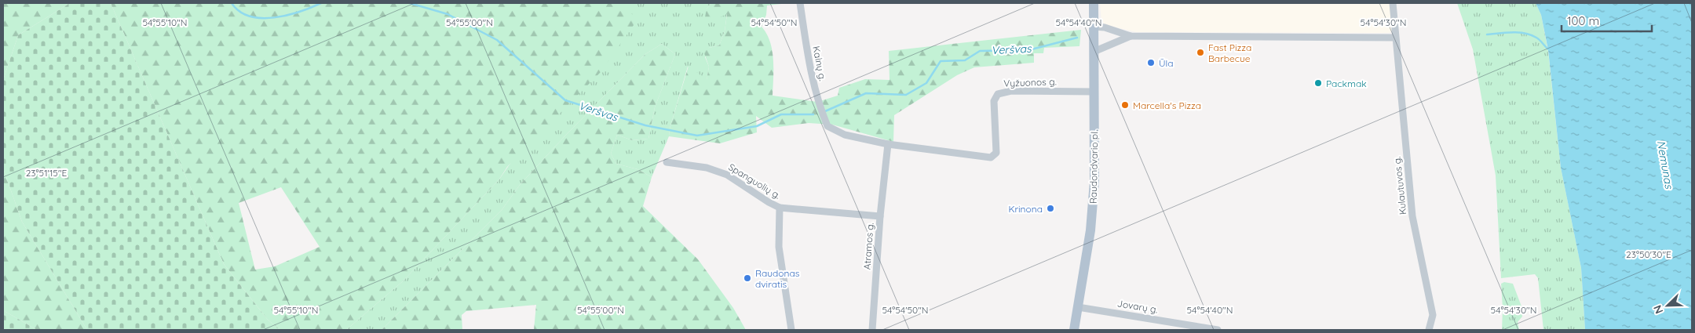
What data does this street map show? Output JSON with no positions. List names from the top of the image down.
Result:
{
  "streets": {
    "main road": ["Raudondvario pl."],
    "street": [
      "Kalnų g.",
      "Vyžuonos g.",
      "Spanguolių g.",
      "Kulautuvos g.",
      "Atramos g.",
      "Jovarų g."
    ]
  },
  "crossings": [
    ["Kalnų g.", "Vyžuonos g."],
    ["Vyžuonos g.", "Raudondvario pl."],
    ["Raudondvario pl.", "Jovarų g."],
    ["Spanguolių g.", "Atramos g."]
  ],
  "water": ["Veršvas", "Nemunas"],
  "places": [
    "Fast Pizza Barbecue",
    "Ūla",
    "Packmak",
    "Marcella's Pizza",
    "Krinona",
    "Raudonas dviratis"
  ],
  "scale_bar": "100 m",
  "north": "bottom left",
  "coordinates": [
    "54°55'10\"N",
    "54°55'00\"N",
    "54°54'50\"N",
    "54°54'40\"N",
    "54°54'30\"N",
    "23°51'15\"E",
    "23°50'30\"E"
  ]
}
